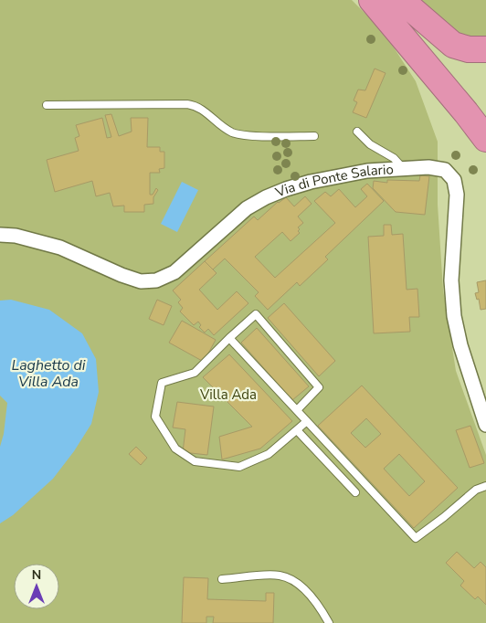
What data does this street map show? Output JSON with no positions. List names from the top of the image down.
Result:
{
  "streets": {
    "street": ["Via di Ponte Salario"]
  },
  "water": ["Laghetto di Villa Ada"],
  "parks": ["Villa Ada"],
  "north": "top"
}
